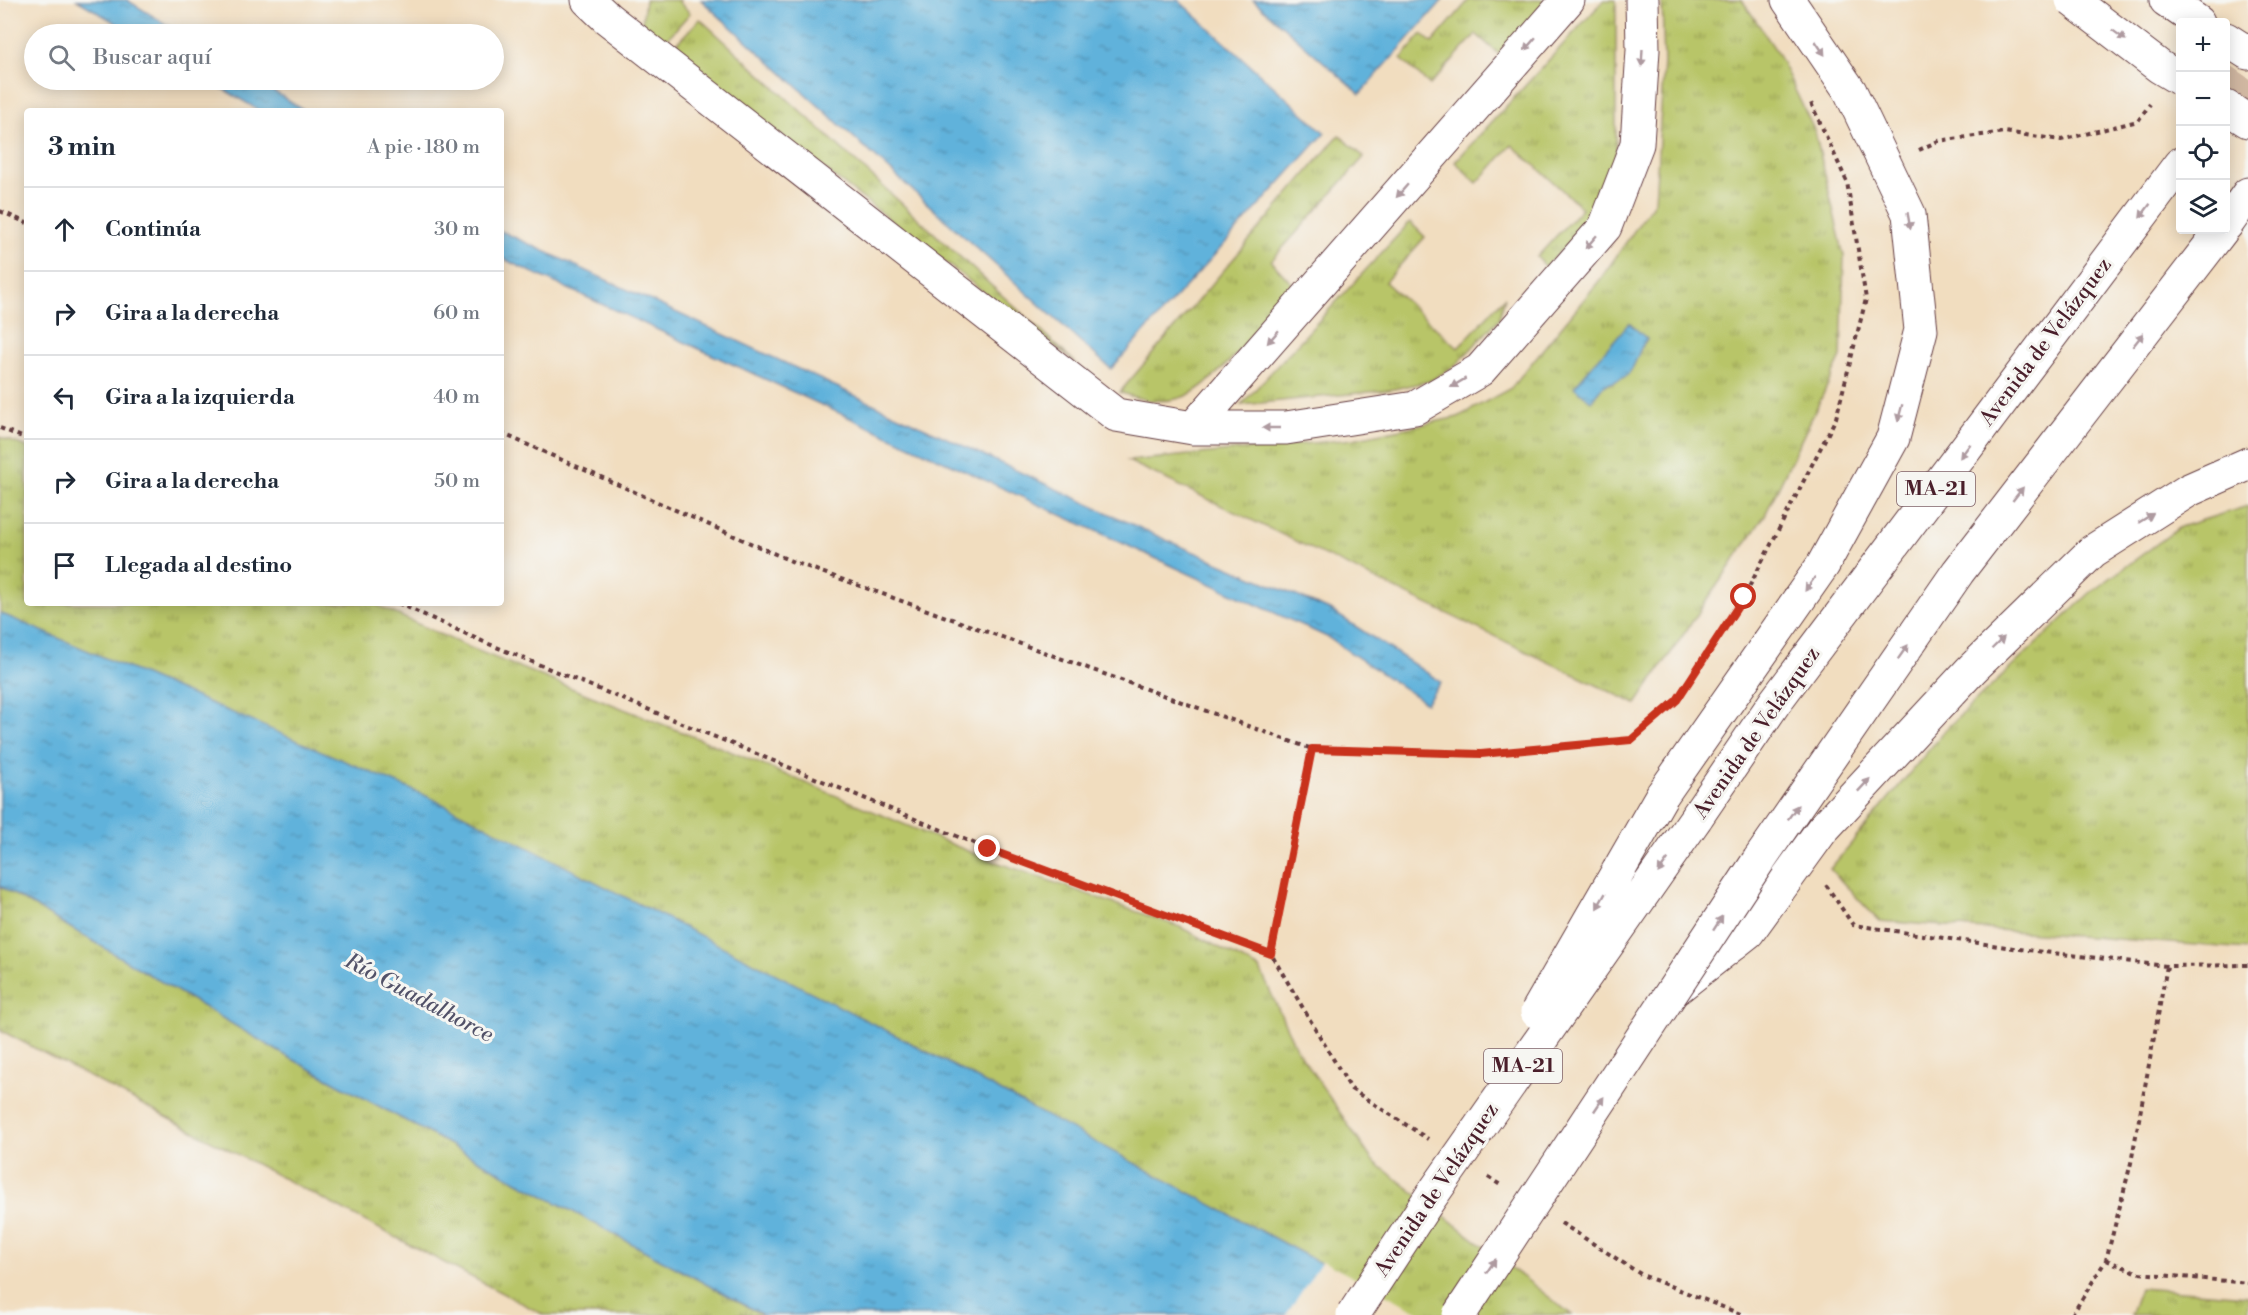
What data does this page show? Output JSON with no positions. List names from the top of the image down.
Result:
{
  "streets": {
    "main road": ["Avenida de Velázquez", "MA-21"]
  },
  "water": ["Río Guadalhorce"],
  "page": {
    "map_buttons": ["+", "−"],
    "search": "Buscar aquí",
    "heading": ["3 min", "A pie · 180 m"],
    "list": [
      ["Continúa", "30 m"],
      ["Gira a la derecha", "60 m"],
      ["Gira a la izquierda", "40 m"],
      ["Gira a la derecha", "50 m"],
      "Llegada al destino"
    ]
  }
}
